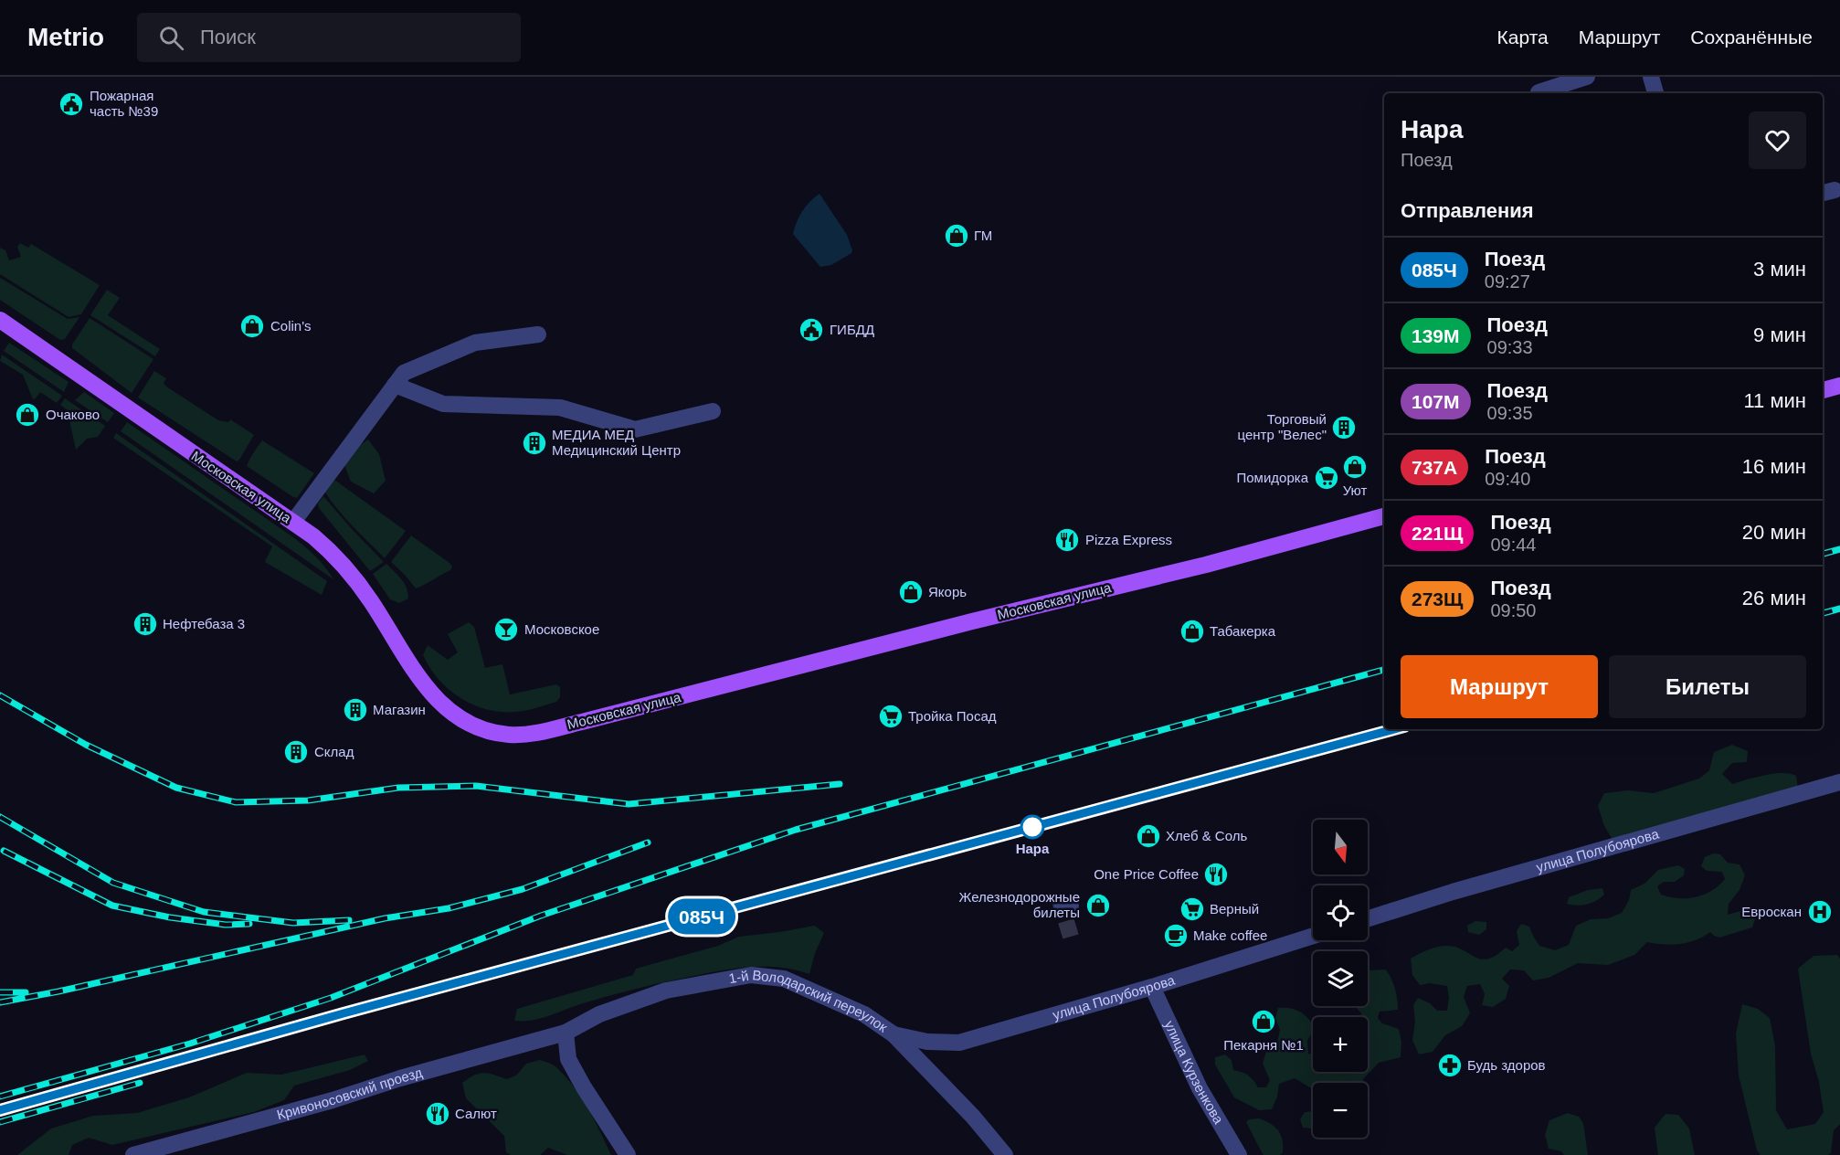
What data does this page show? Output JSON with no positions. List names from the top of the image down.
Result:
{
  "streets": {
    "main road": ["Московская улица"],
    "street": [
      "улица Полубоярова",
      "1-й Володарский переулок",
      "улица Курзенкова",
      "Кривоносовский проезд"
    ]
  },
  "crossings": [
    ["улица Полубоярова", "1-й Володарский переулок"],
    ["улица Полубоярова", "улица Курзенкова"],
    ["1-й Володарский переулок", "Кривоносовский проезд"]
  ],
  "places": {
    "public building": ["Пожарная часть №39", "ГИБДД"],
    "shop": [
      "ГМ",
      "Colin's",
      "Очаково",
      "Уют",
      "Якорь",
      "Табакерка",
      "Хлеб & Соль",
      "Железнодорожные билеты",
      "Пекарня №1"
    ],
    "building": [
      "Торговый центр \"Велес\"",
      "МЕДИА МЕД Медицинский Центр",
      "Нефтебаза 3",
      "Магазин",
      "Склад"
    ],
    "supermarket": ["Помидорка", "Тройка Посад", "Верный"],
    "restaurant": ["Pizza Express", "One Price Coffee", "Салют"],
    "bar": ["Московское"],
    "other": ["Нара"],
    "hospital": ["Евроскан"],
    "cafe": ["Make coffee"],
    "pharmacy": ["Будь здоров"]
  },
  "north": "bottom",
  "page": {
    "header": "Metrio",
    "search": "Поиск",
    "nav": ["Карта", "Маршрут", "Сохранённые"],
    "on_map": "085Ч",
    "heading": [
      ["Нара", "Поезд"],
      "Отправления"
    ],
    "list": [
      {
        "mark": "085Ч",
        "name": "Поезд",
        "note": "09:27",
        "value": "3 мин"
      },
      {
        "mark": "139М",
        "name": "Поезд",
        "note": "09:33",
        "value": "9 мин"
      },
      {
        "mark": "107М",
        "name": "Поезд",
        "note": "09:35",
        "value": "11 мин"
      },
      {
        "mark": "737А",
        "name": "Поезд",
        "note": "09:40",
        "value": "16 мин"
      },
      {
        "mark": "221Щ",
        "name": "Поезд",
        "note": "09:44",
        "value": "20 мин"
      },
      {
        "mark": "273Щ",
        "name": "Поезд",
        "note": "09:50",
        "value": "26 мин"
      }
    ],
    "buttons": ["Маршрут", "Билеты"],
    "map_buttons": ["+", "−"]
  }
}
